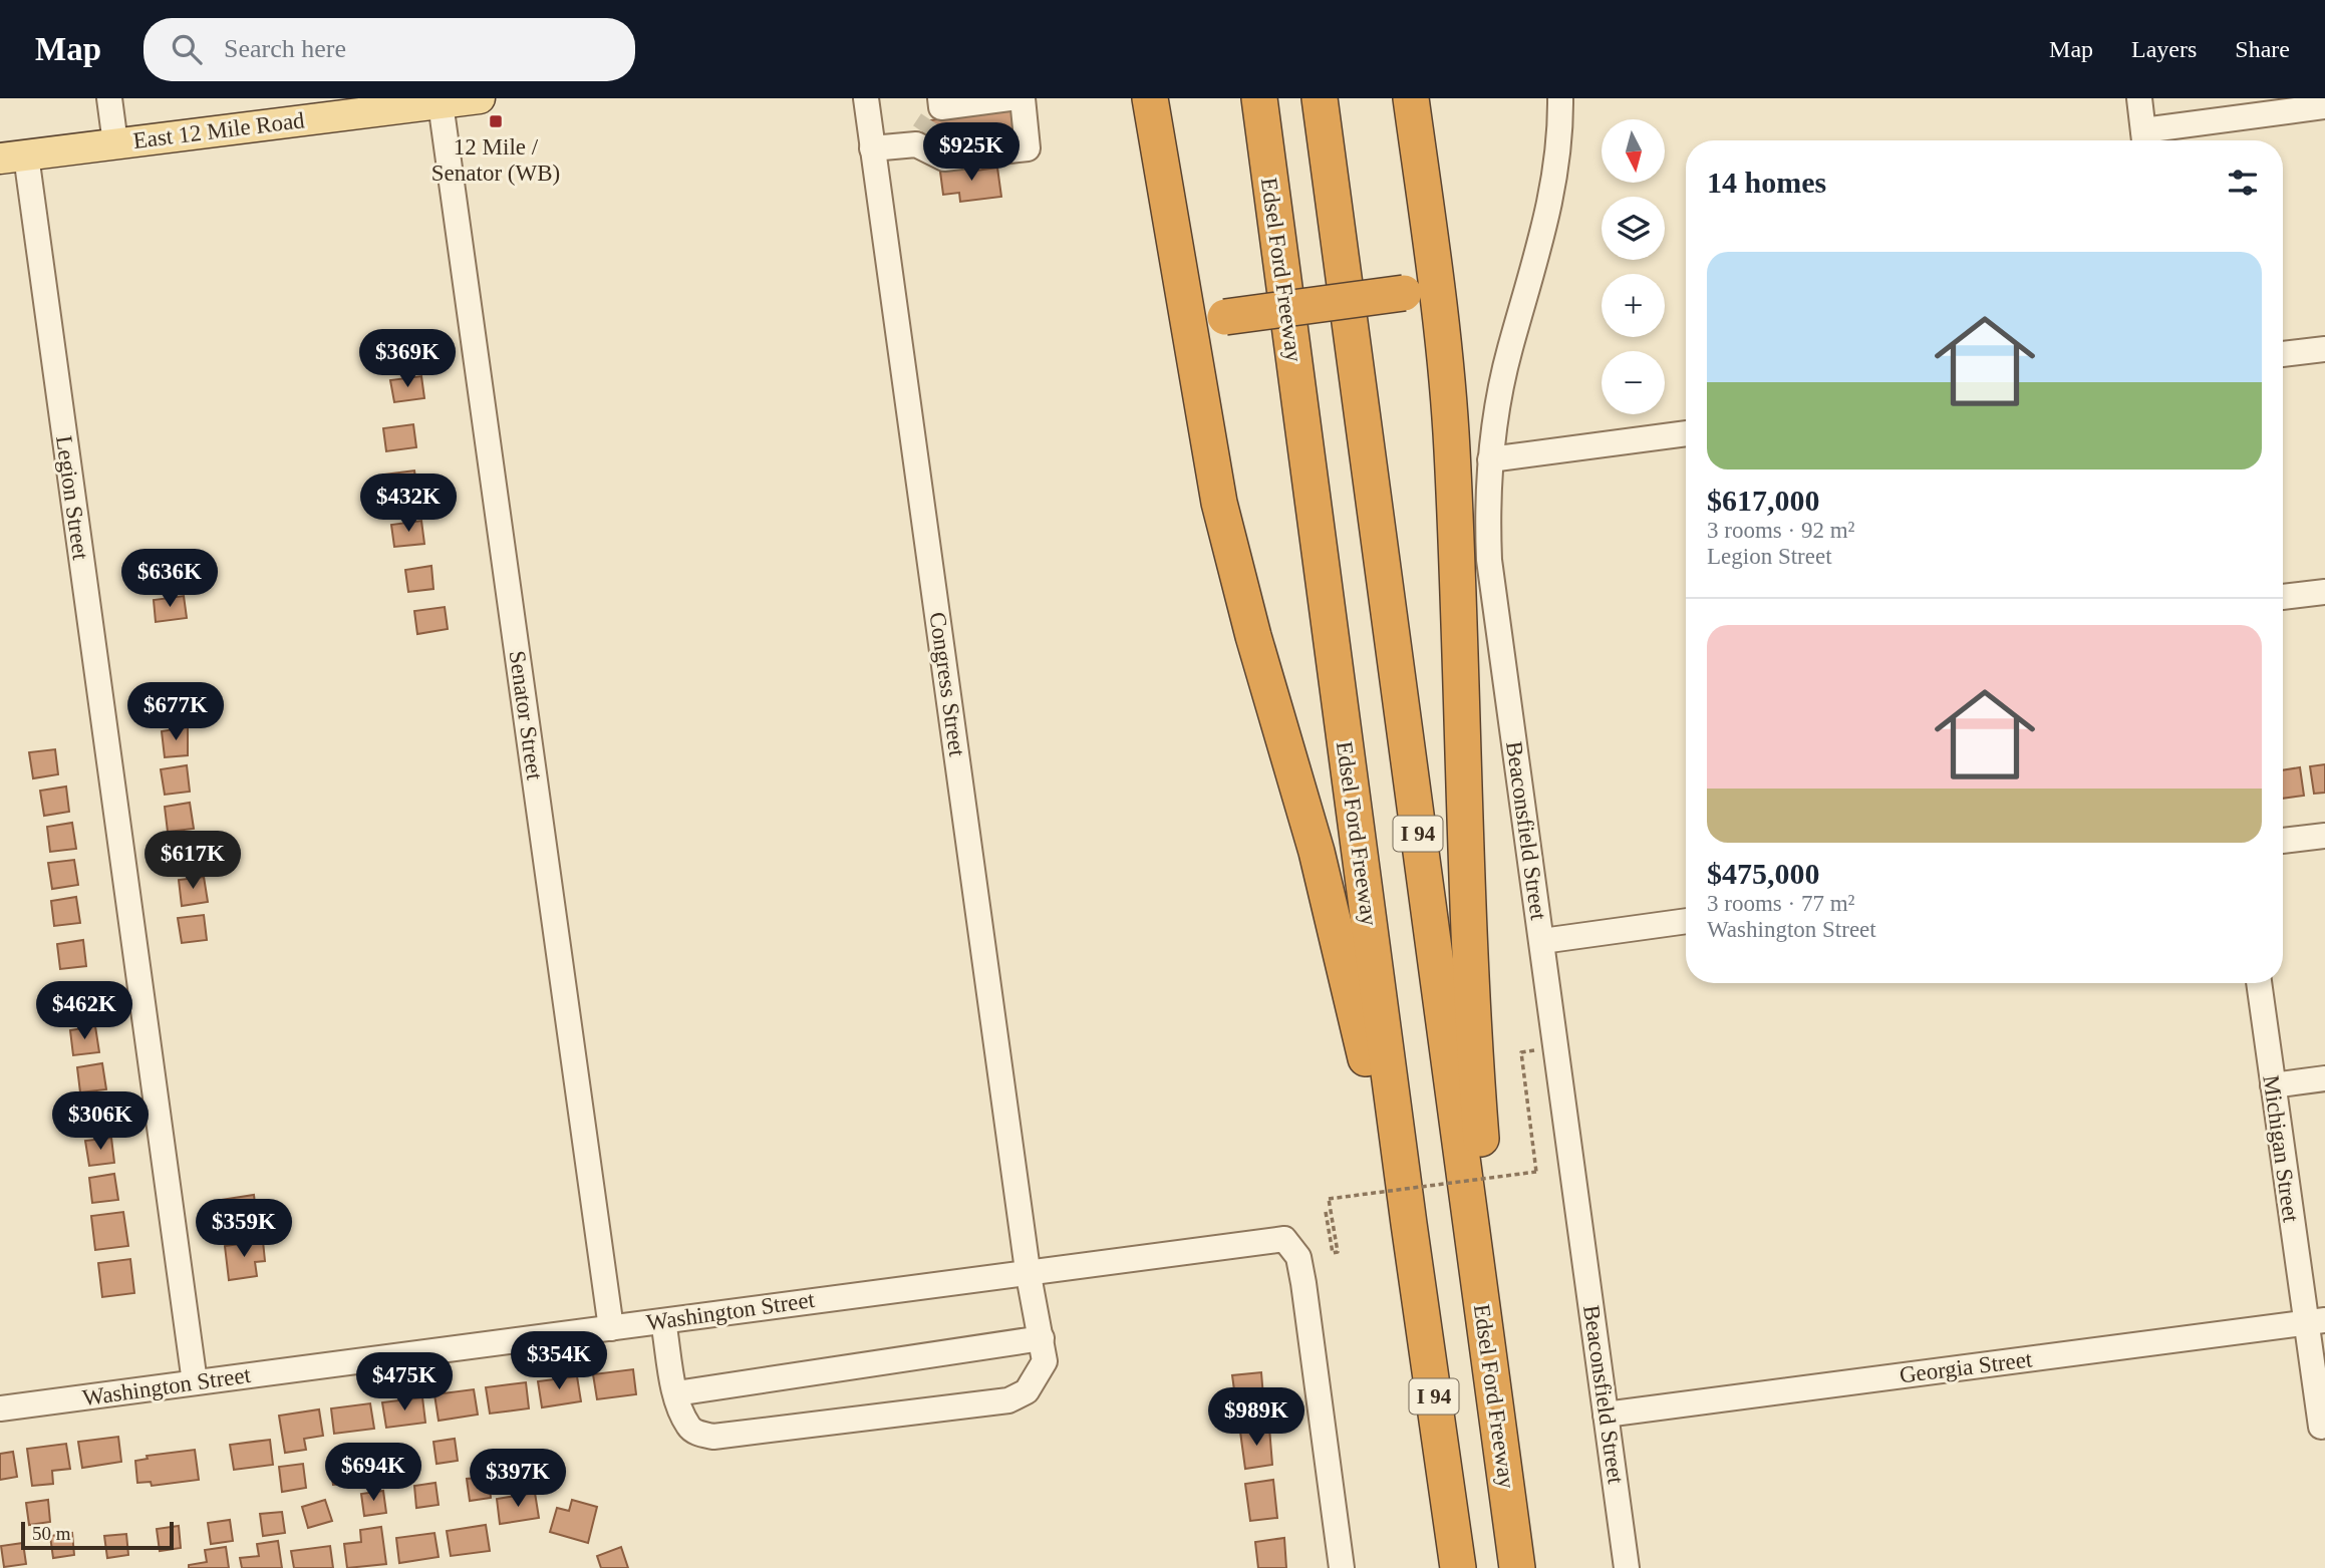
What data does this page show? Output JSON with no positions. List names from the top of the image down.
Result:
{
  "streets": {
    "highway": ["Edsel Ford Freeway", "I 94"],
    "main road": ["East 12 Mile Road"],
    "street": [
      "Legion Street",
      "Congress Street",
      "Senator Street",
      "Beaconsfield Street",
      "Michigan Street",
      "Washington Street",
      "Georgia Street"
    ]
  },
  "crossings": [
    ["East 12 Mile Road", "Legion Street"],
    ["East 12 Mile Road", "Senator Street"],
    ["Legion Street", "Washington Street"],
    ["Congress Street", "Washington Street"],
    ["Senator Street", "Washington Street"],
    ["Beaconsfield Street", "Georgia Street"],
    ["Michigan Street", "Georgia Street"]
  ],
  "places": {
    "transit": ["12 Mile / Senator (WB)"]
  },
  "scale_bar": "50 m",
  "north": "bottom",
  "page": {
    "header": "Map",
    "search": "Search here",
    "nav": ["Map", "Layers", "Share"],
    "map_buttons": ["+", "−"],
    "price": [
      "$925K",
      "$369K",
      "$432K",
      "$636K",
      "$677K",
      "$617K",
      "$462K",
      "$306K",
      "$359K",
      "$354K",
      "$475K",
      "$989K",
      "$694K",
      "$397K"
    ],
    "heading": "14 homes",
    "list": [
      {
        "name": "$617,000",
        "note": "3 rooms · 92 m² · Legion Street"
      },
      {
        "name": "$475,000",
        "note": "3 rooms · 77 m² · Washington Street"
      }
    ],
    "scale": "50 m"
  }
}
